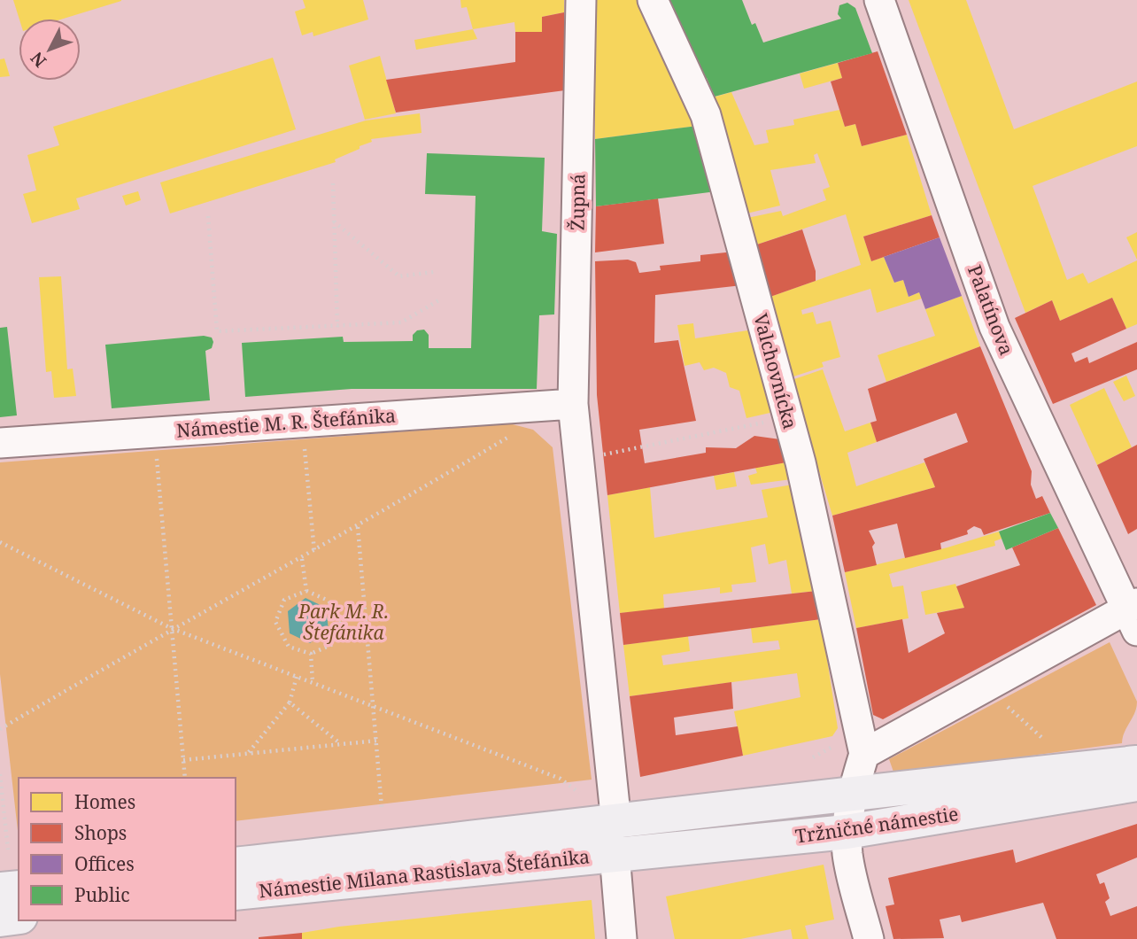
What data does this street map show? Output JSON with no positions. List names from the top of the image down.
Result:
{
  "streets": {
    "main road": ["Tržničné námestie", "Námestie Milana Rastislava Štefánika"],
    "street": [
      "Župná",
      "Palatínova",
      "Valchovnícka",
      "Námestie M. R. Štefánika"
    ]
  },
  "crossings": [
    ["Župná", "Námestie M. R. Štefánika"],
    ["Župná", "Tržničné námestie"],
    ["Župná", "Námestie Milana Rastislava Štefánika"],
    ["Valchovnícka", "Tržničné námestie"],
    ["Tržničné námestie", "Námestie Milana Rastislava Štefánika"]
  ],
  "parks": ["Park M. R. Štefánika"],
  "legend": [
    "Homes",
    "Shops",
    "Offices",
    "Public"
  ],
  "north": "bottom left"
}
